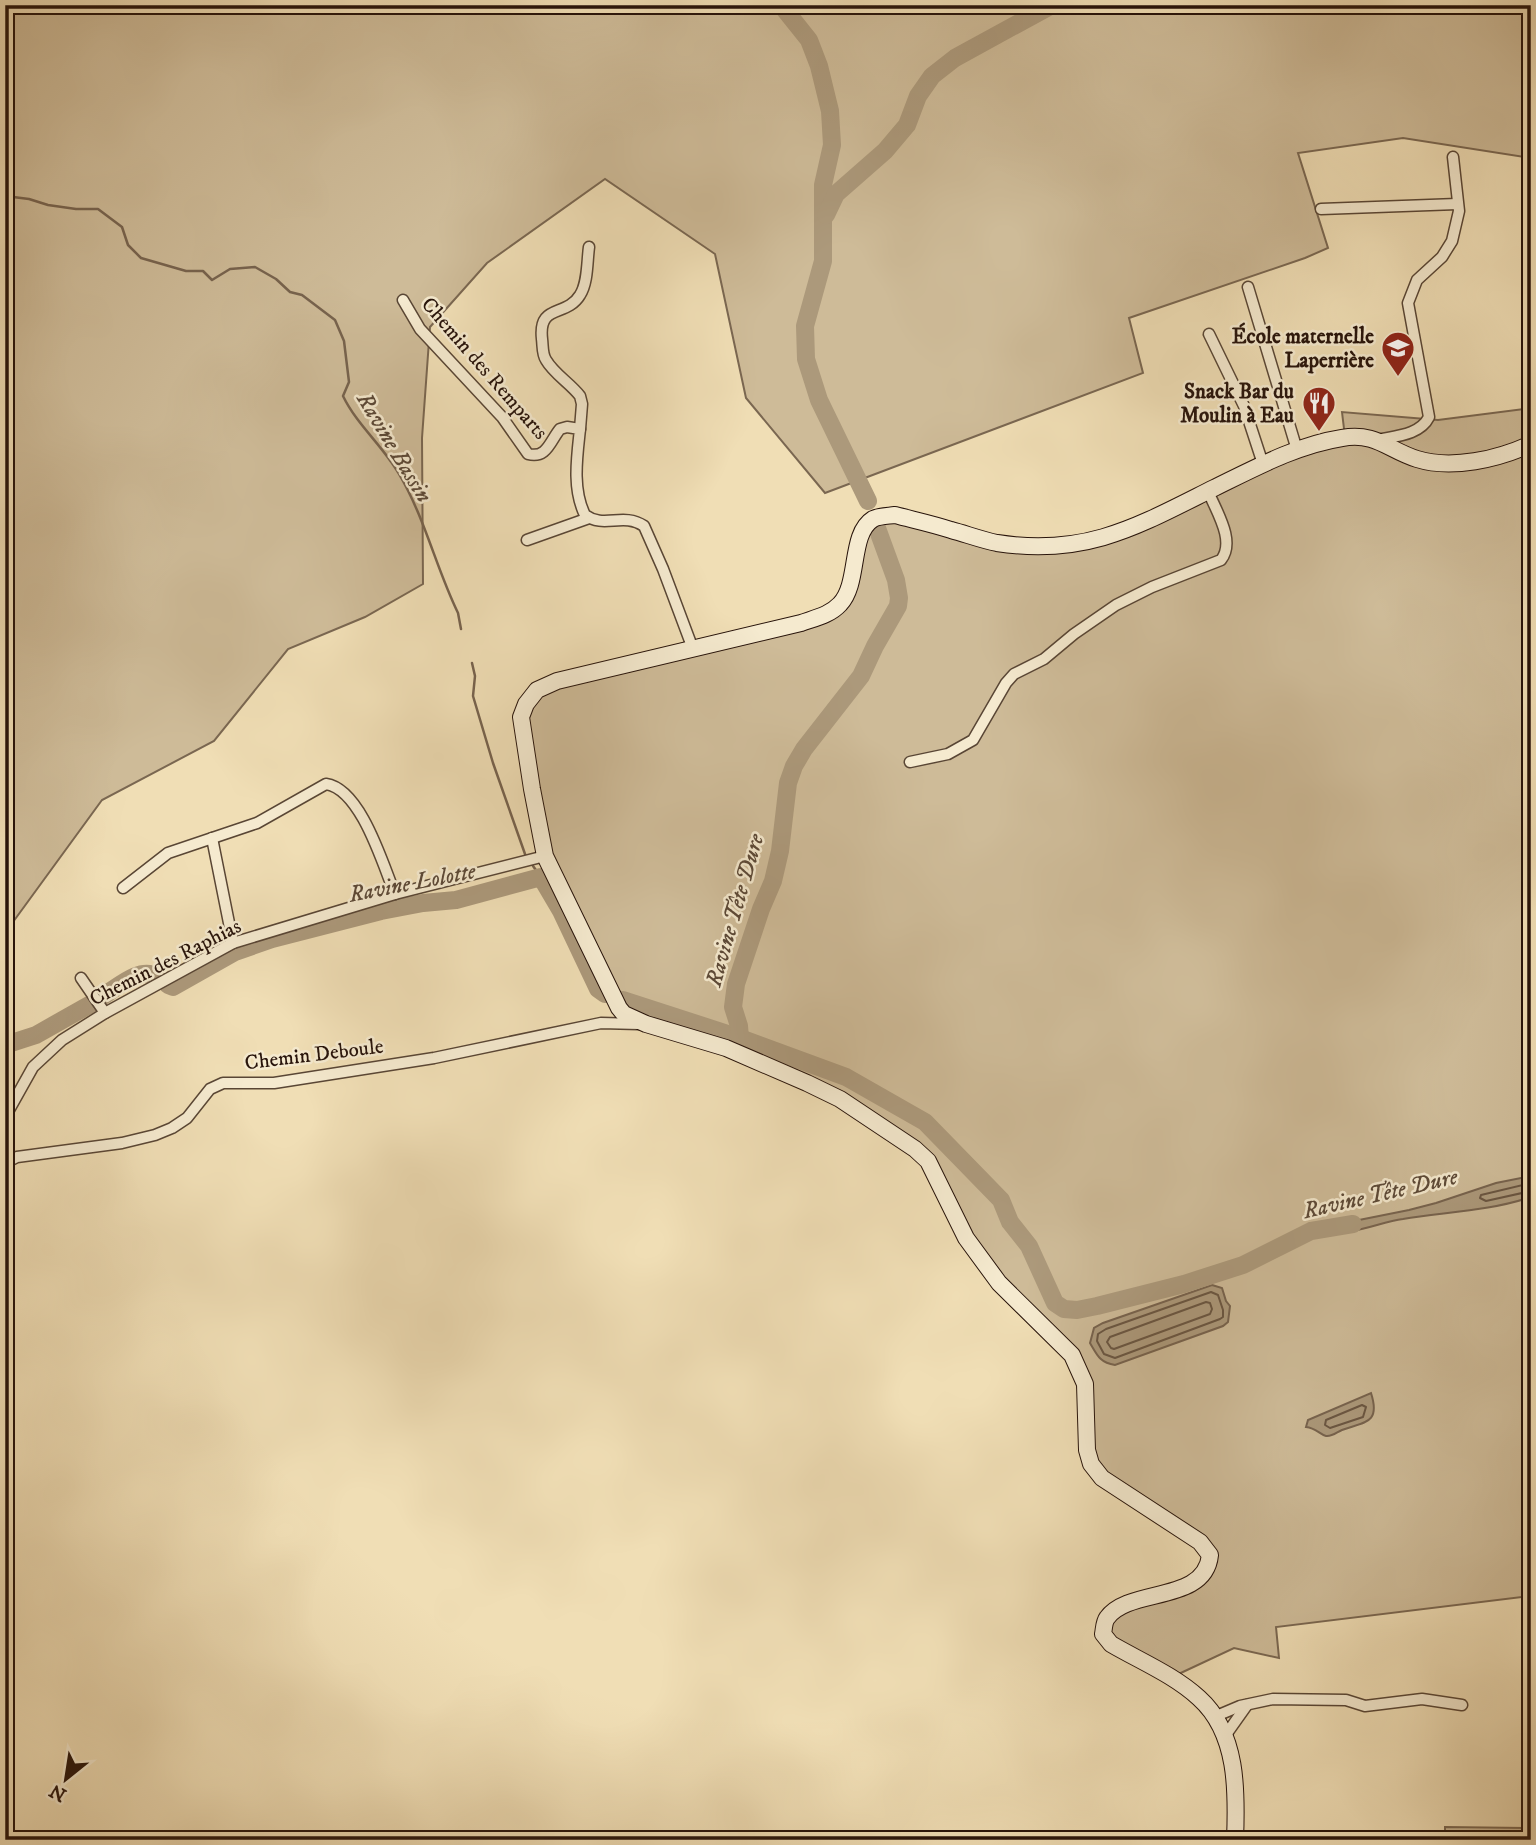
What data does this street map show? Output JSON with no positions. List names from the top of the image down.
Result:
{
  "streets": {
    "street": ["Chemin des Remparts", "Chemin des Raphias", "Chemin Deboule"]
  },
  "water": ["Ravine Bassin", "Ravine Lolotte", "Ravine Tête Dure"],
  "places": {
    "school or university": ["École maternelle Laperrière"],
    "restaurant": ["Snack Bar du Moulin à Eau"]
  },
  "north": "bottom left"
}
